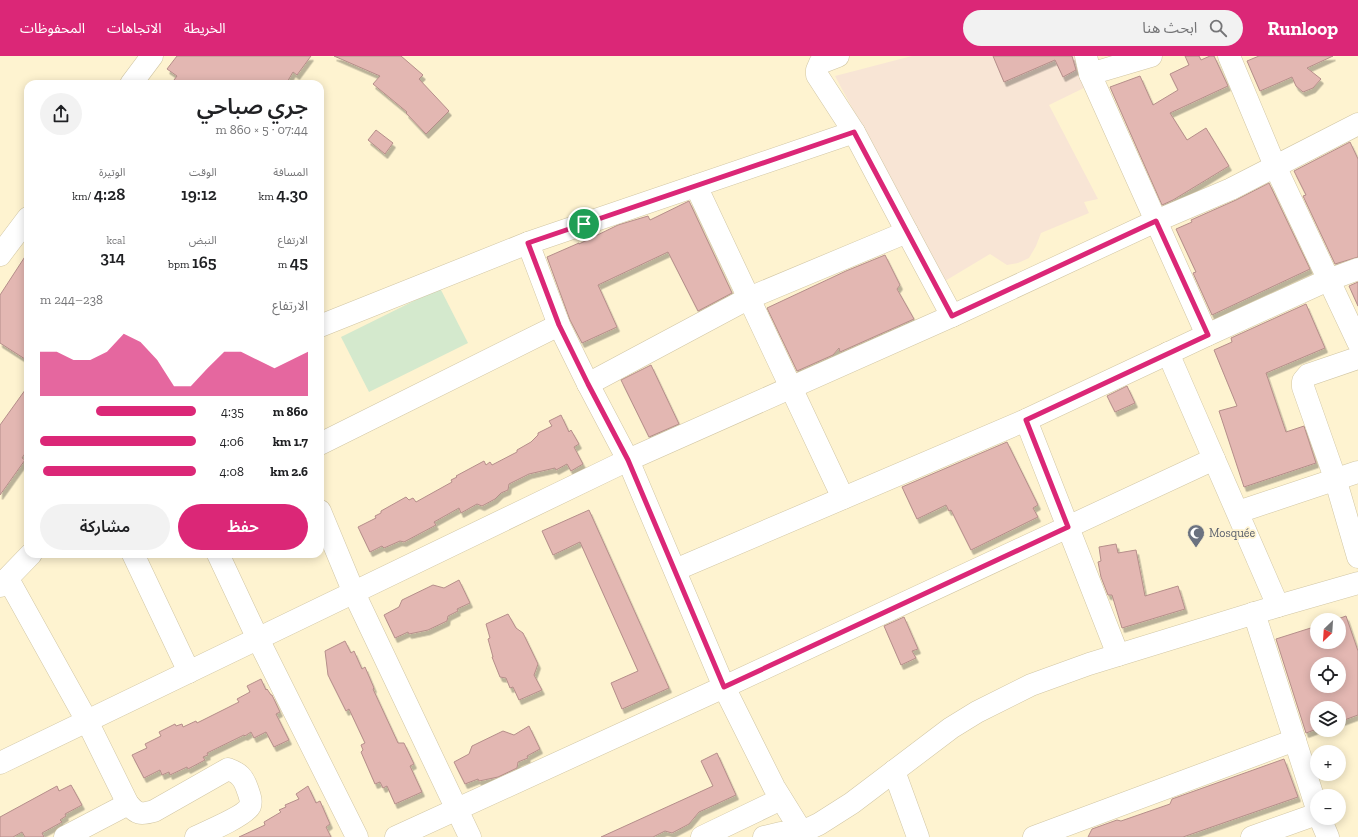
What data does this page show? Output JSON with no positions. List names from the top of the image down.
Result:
{
  "places": {
    "mosque": ["Mosquée"]
  },
  "north": "bottom left",
  "page": {
    "header": "Runloop",
    "search": "ابحث هنا",
    "nav": ["الخريطة", "الاتجاهات", "المحفوظات"],
    "heading": ["جري صباحي", "07:44 · 5 × 860 m"],
    "stats": [
      ["المسافة", "4.30 km"],
      ["الوقت", "19:12"],
      ["الوتيرة", "4:28 /km"],
      ["الارتفاع", "45 m"],
      ["النبض", "165 bpm"],
      ["kcal", "314"]
    ],
    "chart": ["الارتفاع", "238–244 m"],
    "list": [
      {
        "name": "860 m",
        "note": "4:35"
      },
      {
        "name": "1.7 km",
        "note": "4:06"
      },
      {
        "name": "2.6 km",
        "note": "4:08"
      }
    ],
    "buttons": ["حفظ", "مشاركة"],
    "map_buttons": ["+", "−"]
  }
}
